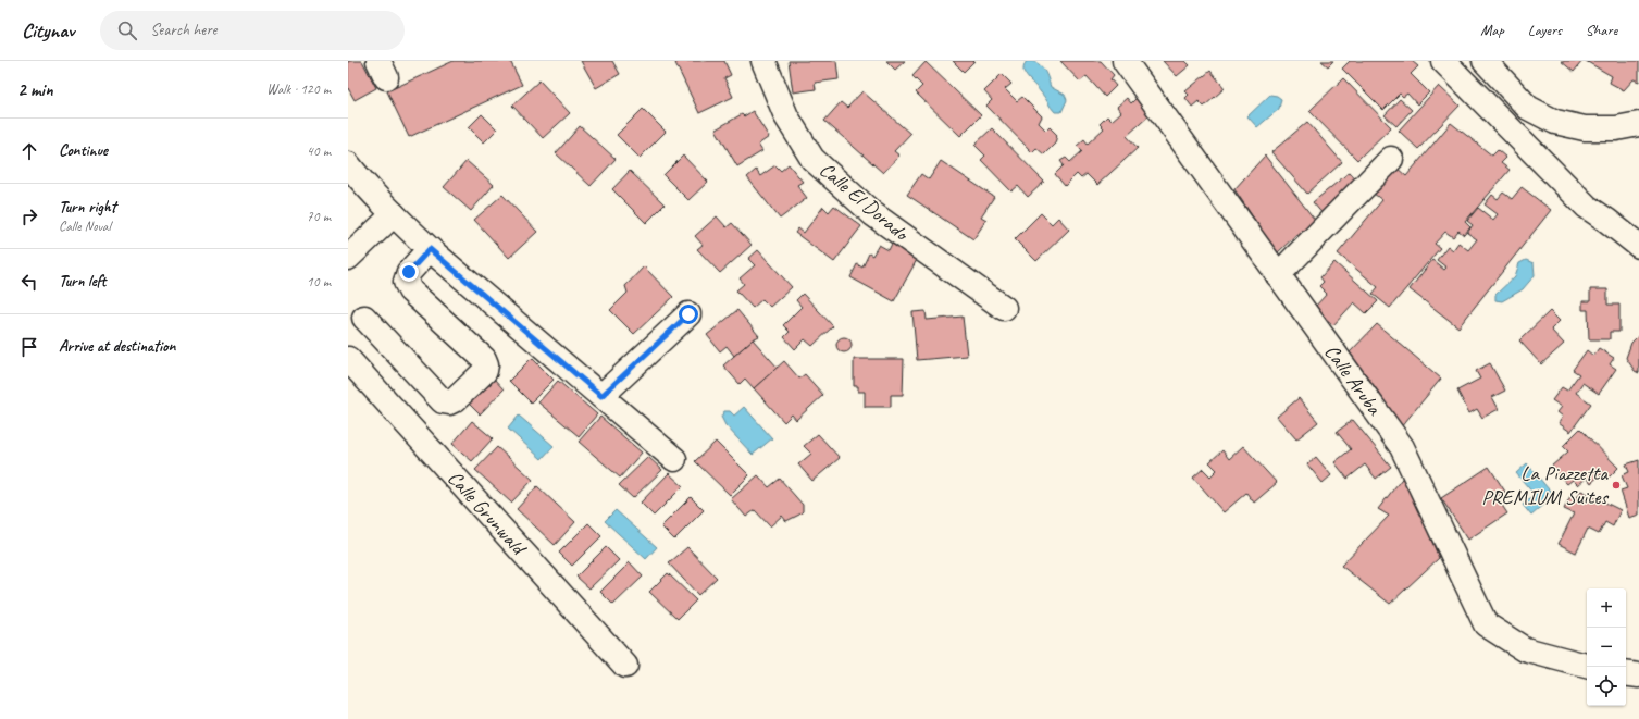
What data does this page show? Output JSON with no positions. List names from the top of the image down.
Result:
{
  "streets": {
    "street": ["Calle El Dorado", "Calle Aruba", "Calle Grunwald"]
  },
  "places": ["La Piazzetta PREMIUM Suites"],
  "page": {
    "header": "Citynav",
    "search": "Search here",
    "nav": ["Map", "Layers", "Share"],
    "heading": ["2 min", "Walk · 120 m"],
    "list": [
      ["Continue", "40 m"],
      ["Turn right", "Calle Noval", "70 m"],
      ["Turn left", "10 m"],
      "Arrive at destination"
    ],
    "map_buttons": ["+", "−"]
  }
}
